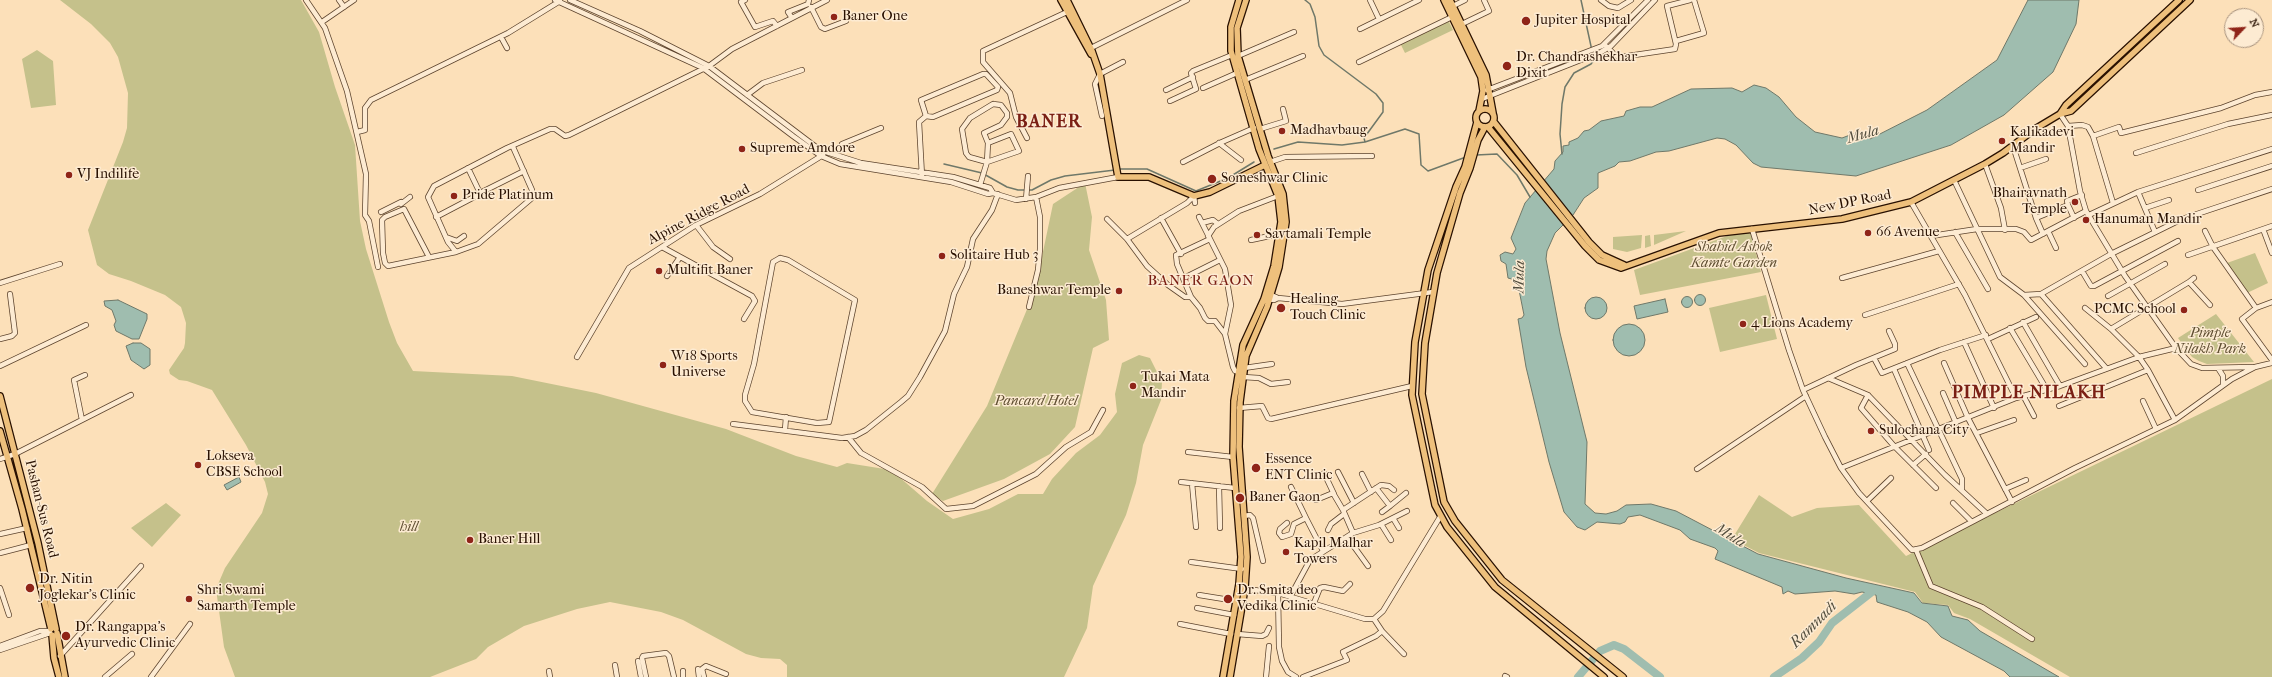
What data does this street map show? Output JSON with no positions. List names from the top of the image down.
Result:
{
  "streets": {
    "main road": ["New DP Road", "Pashan-Sus Road"],
    "street": ["Alpine Ridge Road"]
  },
  "districts": ["BANER", "BANER GAON", "PIMPLE NILAKH"],
  "water": ["Mula", "Ramnadi"],
  "parks": [
    "Shahid Ashok Kamte Garden",
    "Pimple Nilakh Park",
    "Pancard Hotel",
    "hill"
  ],
  "places": [
    "Baner One",
    "Jupiter Hospital",
    "Dr. Chandrashekhar Dixit",
    "Madhavbaug",
    "Kalikadevi Mandir",
    "Supreme Amdore",
    "VJ Indilife",
    "Someshwar Clinic",
    "Pride Platinum",
    "Bhairavnath Temple",
    "Hanuman Mandir",
    "66 Avenue",
    "Savtamali Temple",
    "Solitaire Hub 3",
    "Multifit Baner",
    "Baneshwar Temple",
    "Healing Touch Clinic",
    "PCMC School",
    "4 Lions Academy",
    "W18 Sports Universe",
    "Tukai Mata Mandir",
    "Sulochana City",
    "Lokseva CBSE School",
    "Essence ENT Clinic",
    "Baner Gaon",
    "Baner Hill",
    "Kapil Malhar Towers",
    "Dr. Nitin Joglekar's Clinic",
    "Shri Swami Samarth Temple",
    "Dr. Smita deo Vedika Clinic",
    "Dr. Rangappa's Ayurvedic Clinic"
  ],
  "north": "top right"
}
